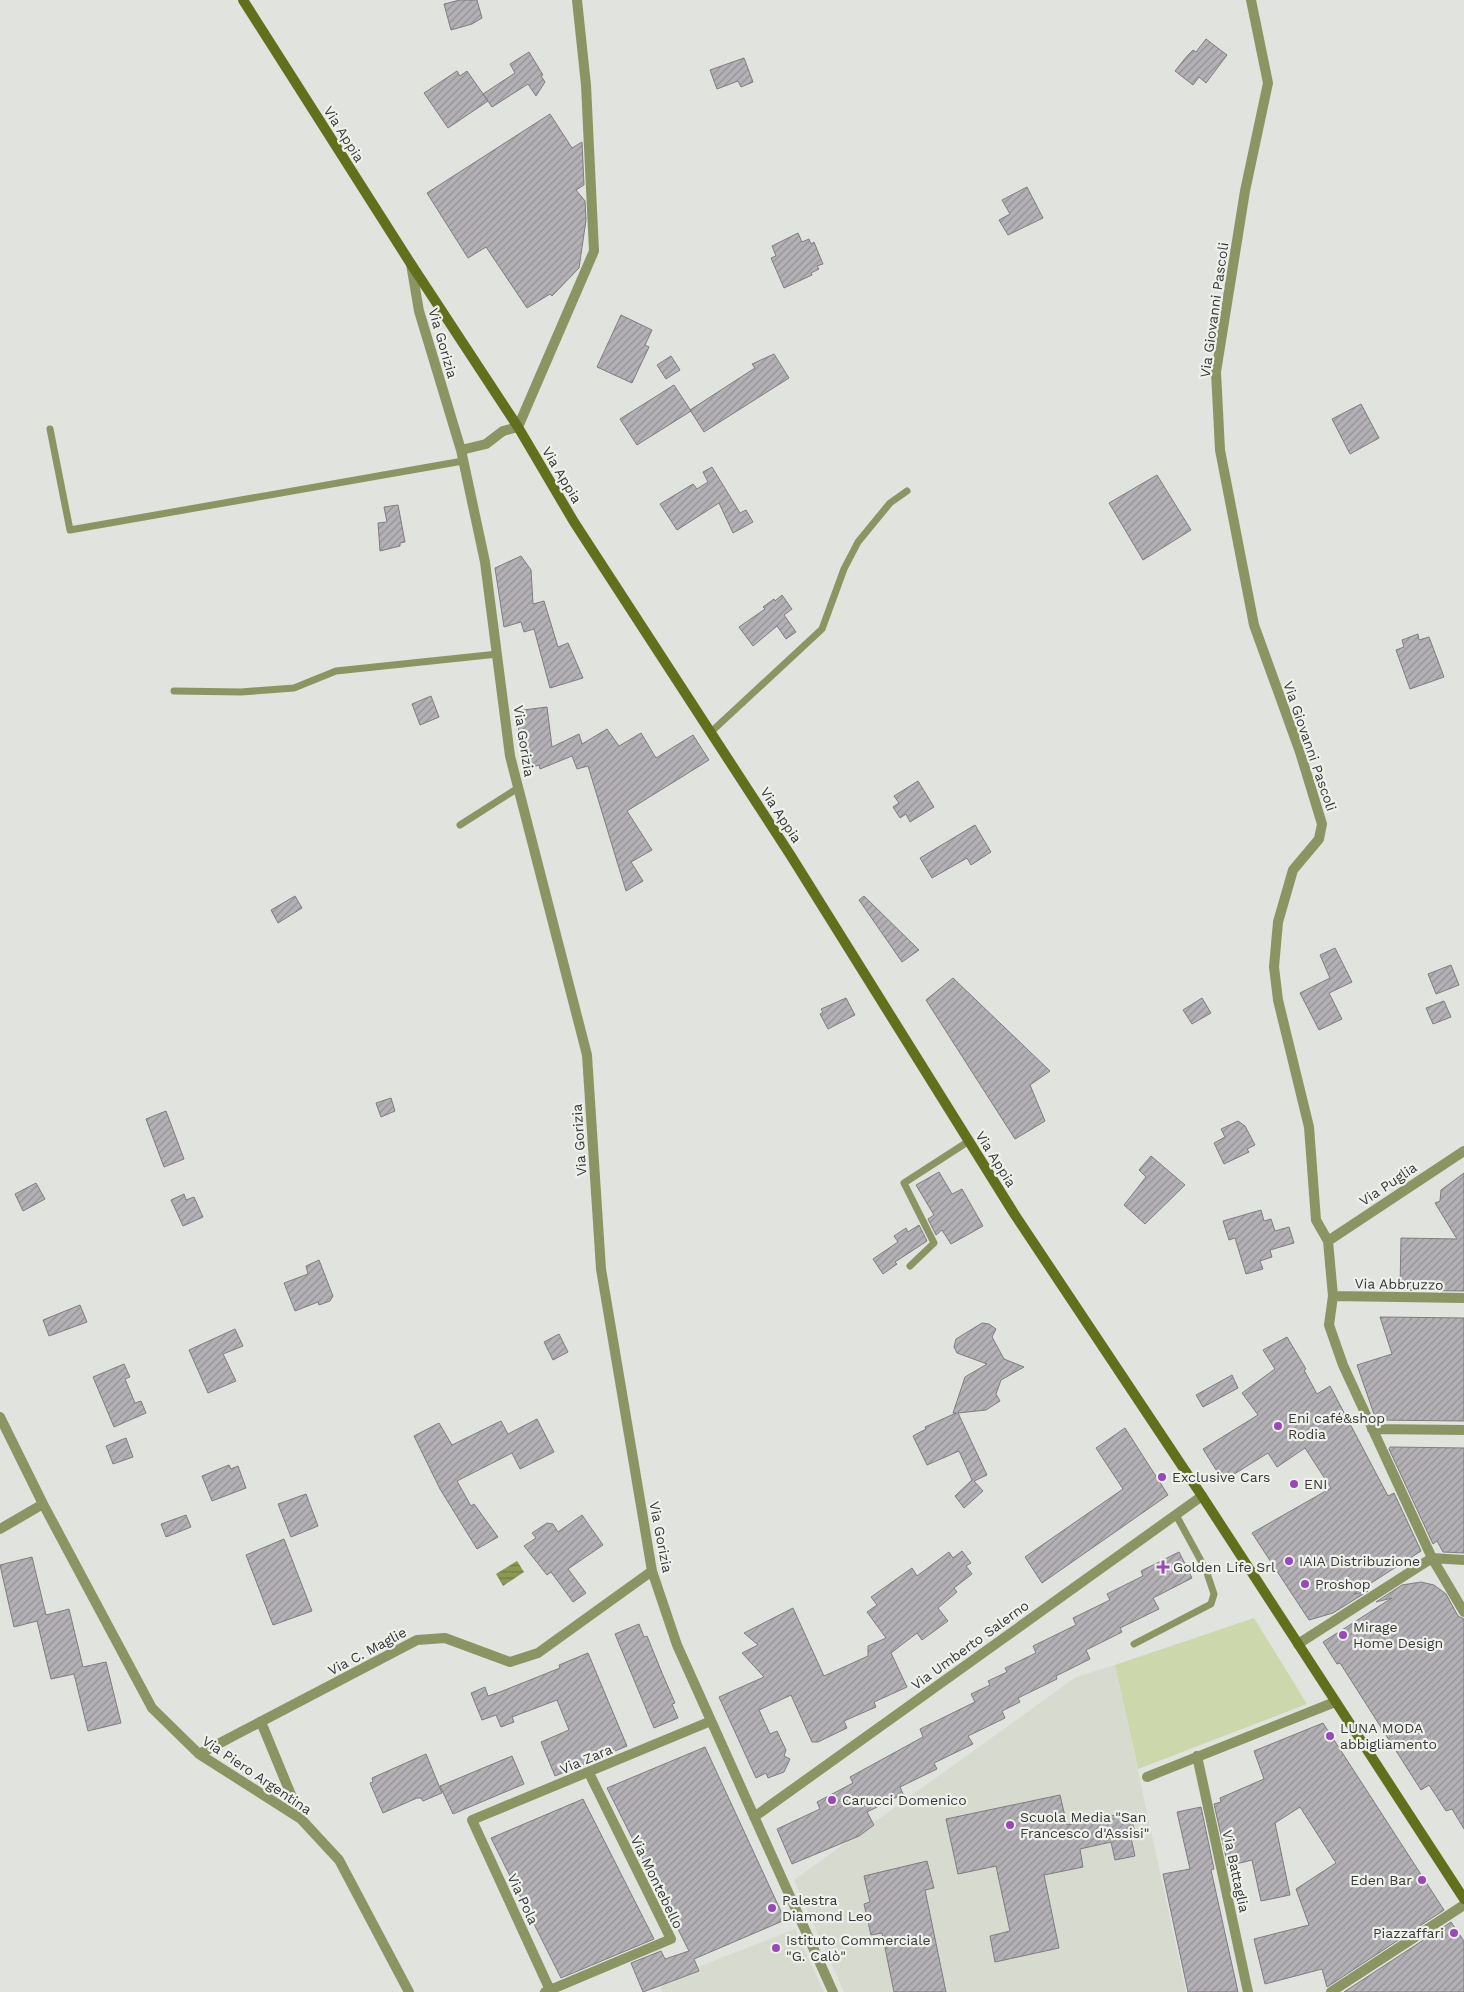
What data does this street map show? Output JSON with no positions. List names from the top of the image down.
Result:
{
  "streets": {
    "main road": ["Via Appia"],
    "street": [
      "Via Giovanni Pascoli",
      "Via Gorizia",
      "Via Puglia",
      "Via Abbruzzo",
      "Via Umberto Salerno",
      "Via C. Maglie",
      "Via Zara",
      "Via Piero Argentina",
      "Via Battaglia",
      "Via Montebello",
      "Via Pola"
    ]
  },
  "crossings": [
    ["Via Appia", "Via Gorizia"],
    ["Via Appia", "Via Umberto Salerno"],
    ["Via Giovanni Pascoli", "Via Puglia"],
    ["Via Giovanni Pascoli", "Via Abbruzzo"],
    ["Via Gorizia", "Via Umberto Salerno"],
    ["Via Gorizia", "Via C. Maglie"],
    ["Via Gorizia", "Via Zara"],
    ["Via C. Maglie", "Via Piero Argentina"],
    ["Via Zara", "Via Montebello"],
    ["Via Zara", "Via Pola"],
    ["Via Montebello", "Via Pola"]
  ],
  "places": {
    "other": [
      "Eni café&shop Rodia",
      "Exclusive Cars",
      "ENI",
      "IAIA Distribuzione",
      "Proshop",
      "Mirage Home Design",
      "LUNA MODA abbigliamento",
      "Carucci Domenico",
      "Scuola Media \"San Francesco d'Assisi\"",
      "Eden Bar",
      "Palestra Diamond Leo",
      "Piazzaffari",
      "Istituto Commerciale \"G. Calò\""
    ],
    "health": ["Golden Life Srl"]
  }
}
